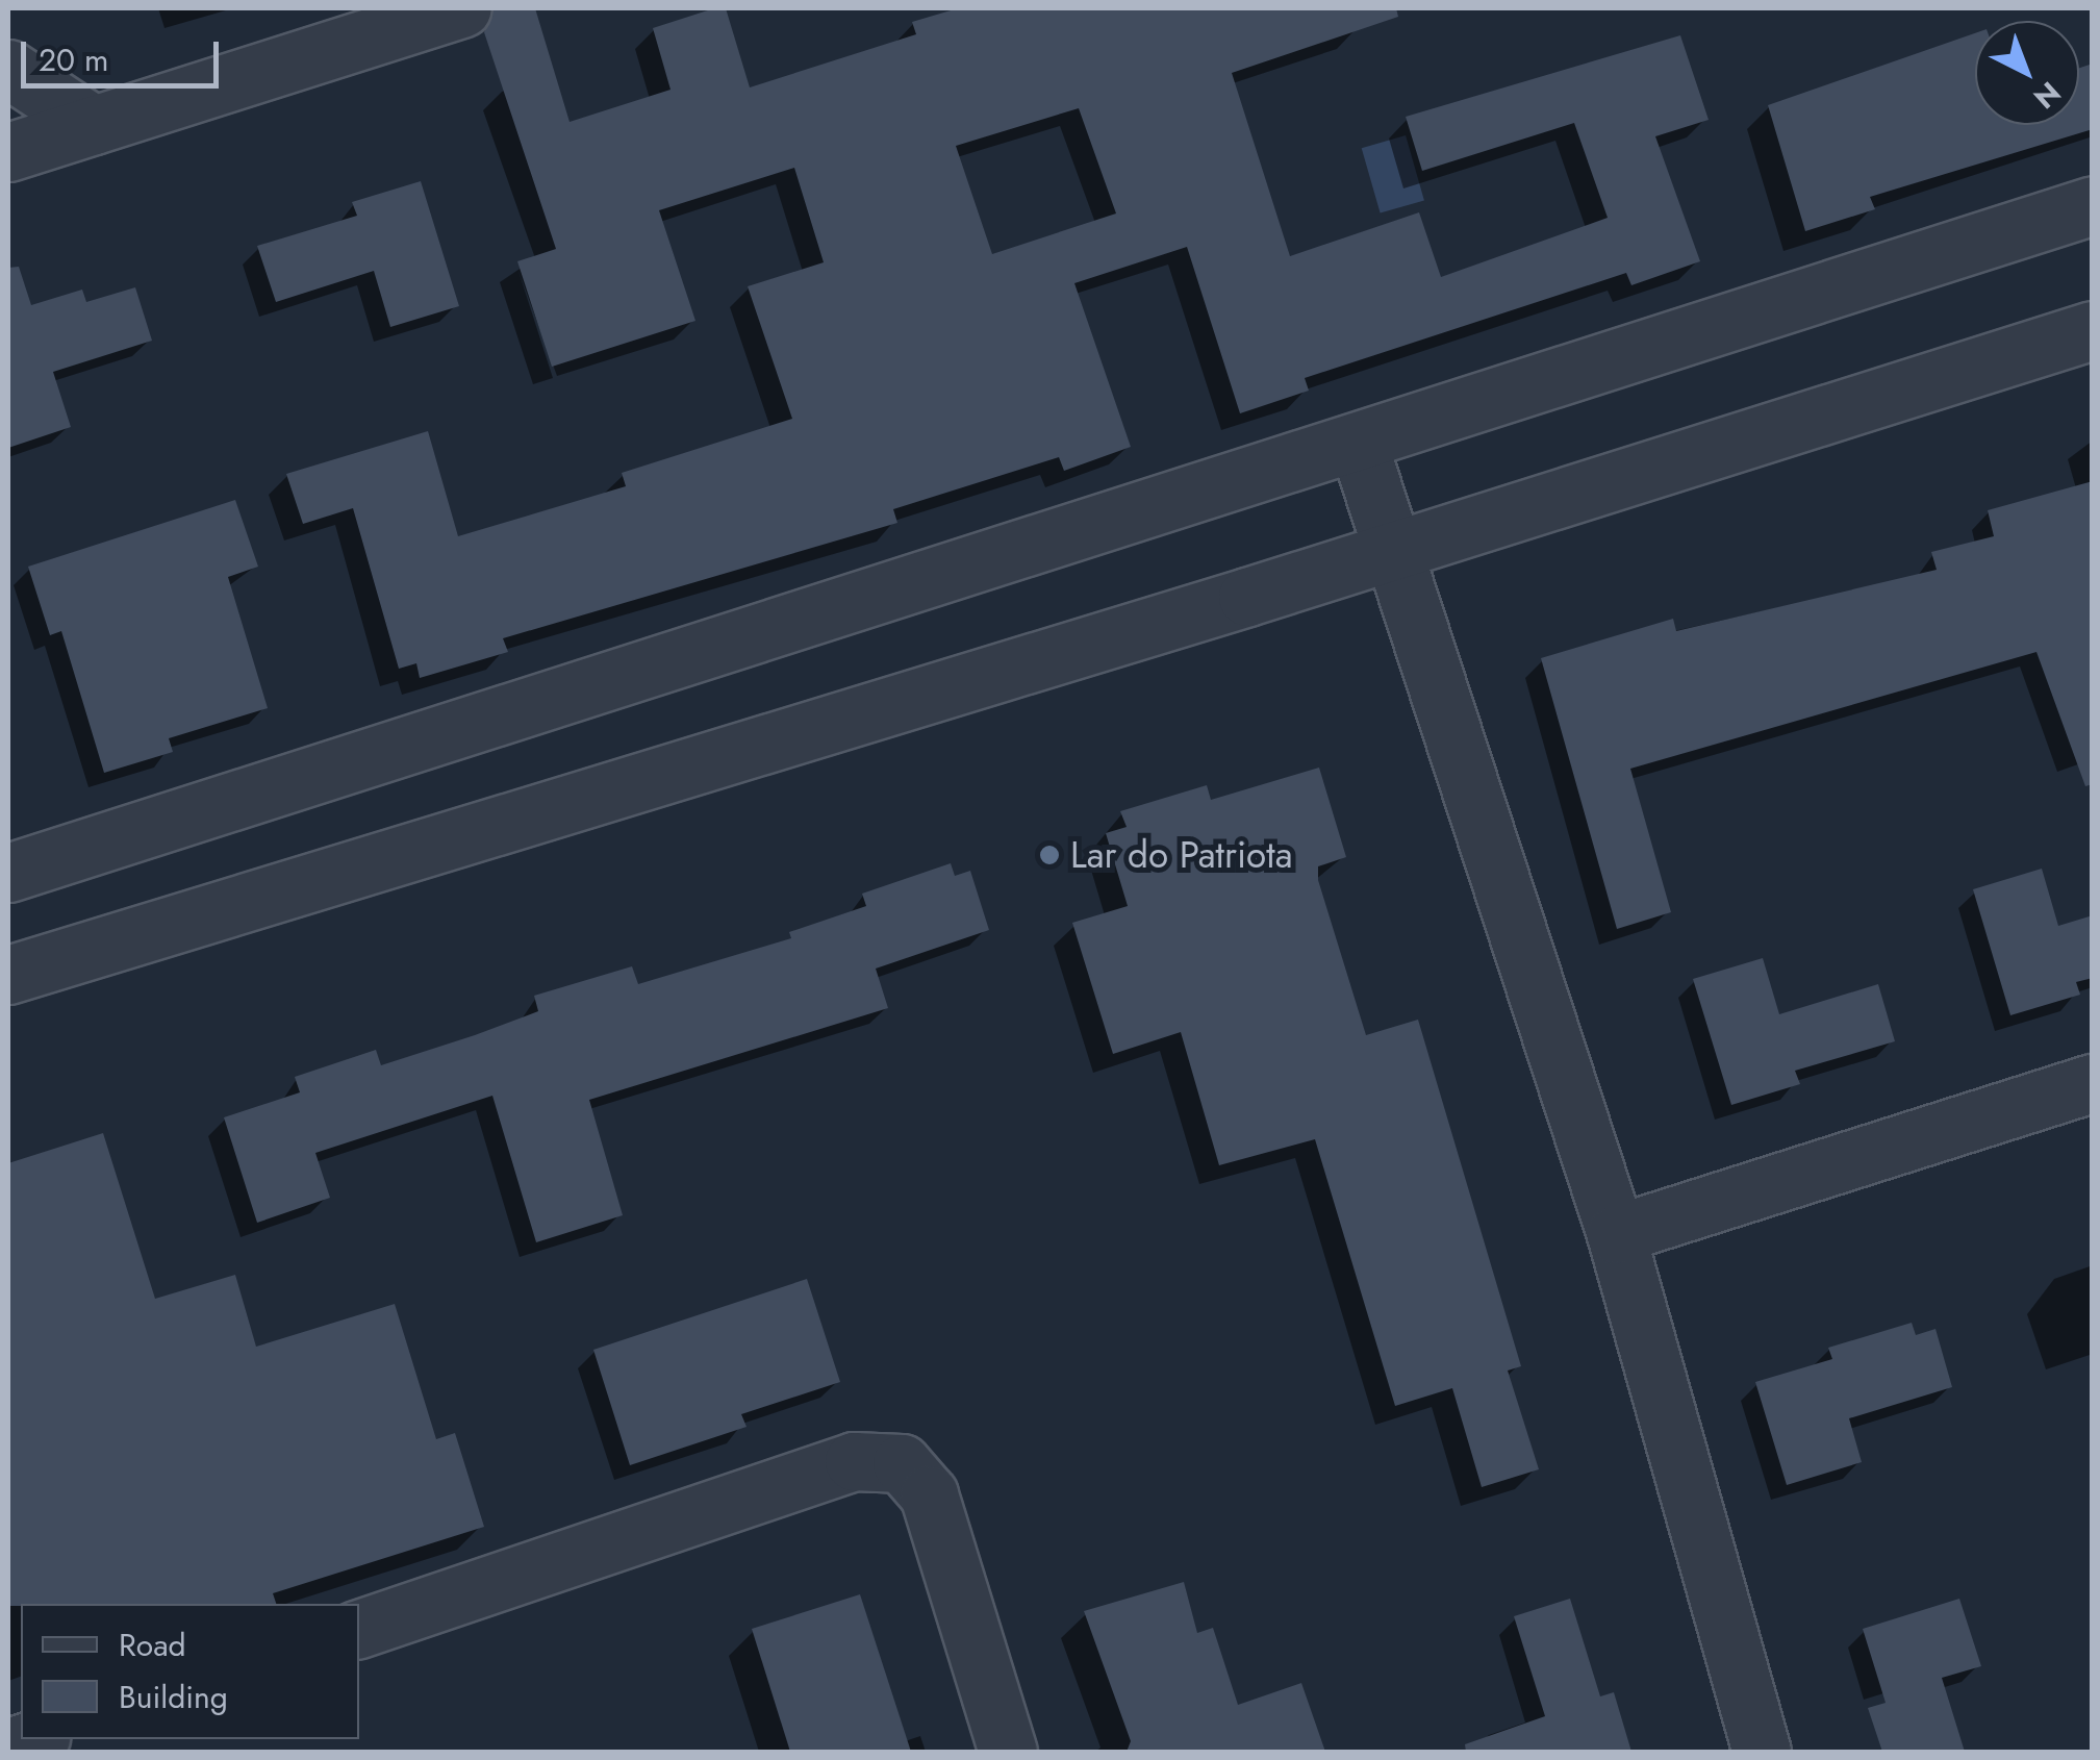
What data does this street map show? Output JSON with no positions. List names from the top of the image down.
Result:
{
  "places": ["Lar do Patriota"],
  "legend": ["Road", "Building"],
  "scale_bar": "20 m",
  "north": "bottom right"
}
